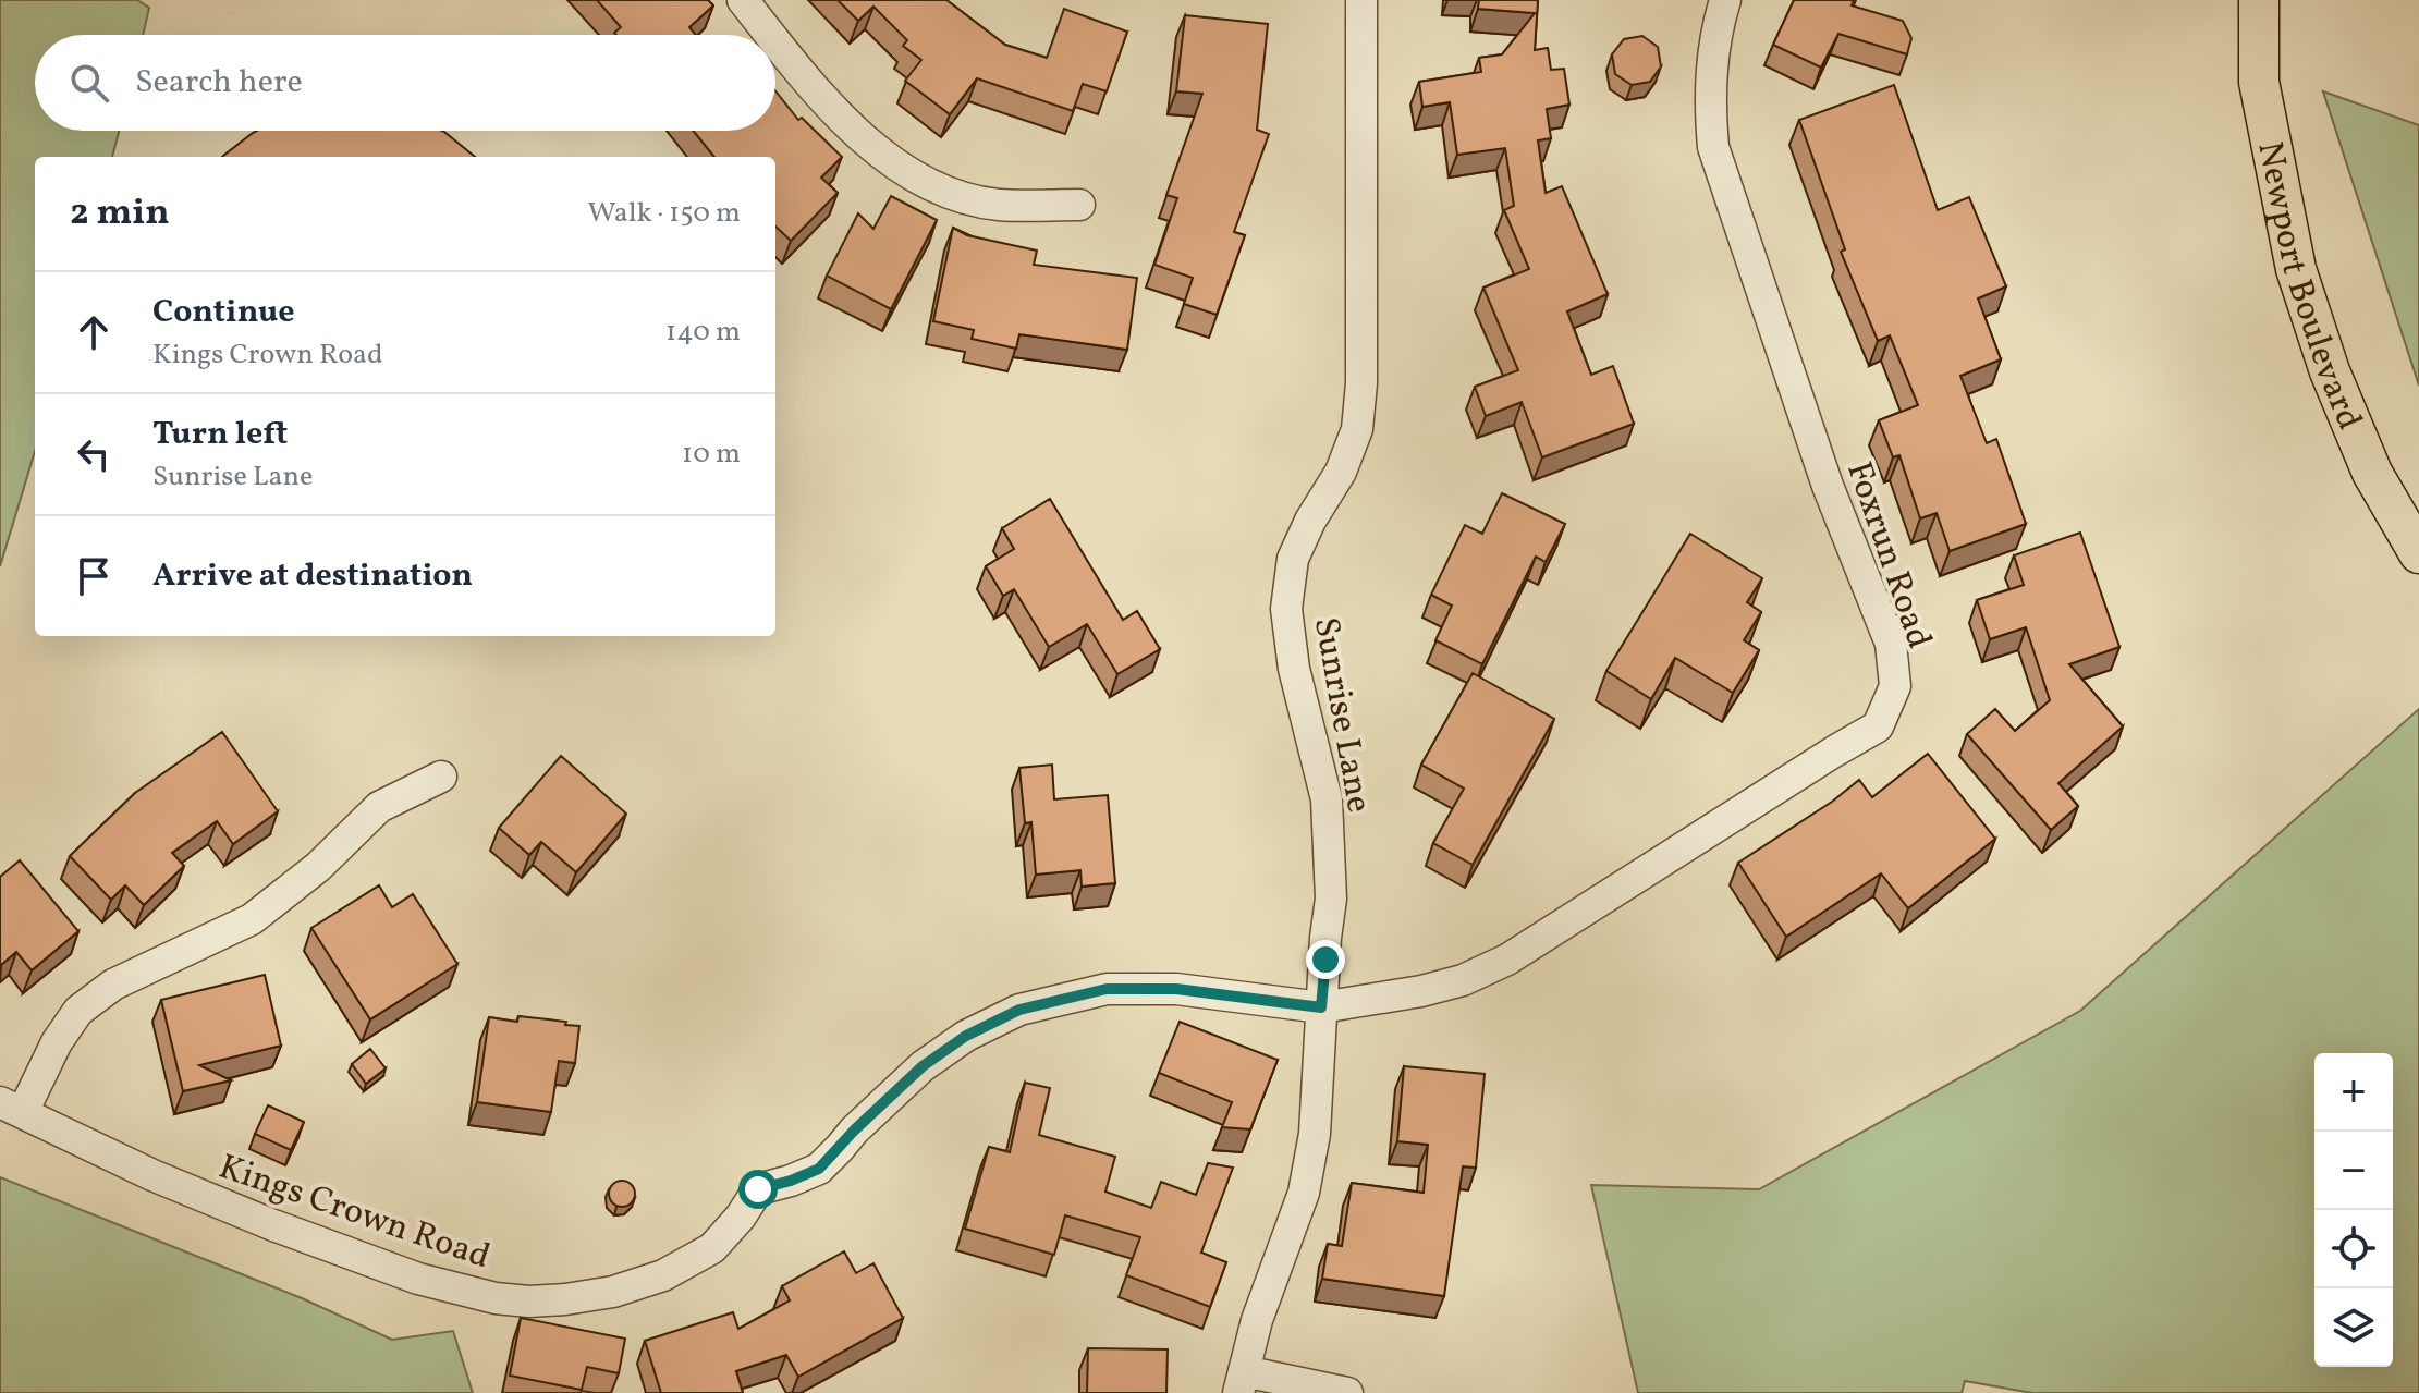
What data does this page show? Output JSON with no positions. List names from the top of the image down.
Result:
{
  "streets": {
    "main road": ["Newport Boulevard"],
    "street": ["Foxrun Road", "Sunrise Lane", "Kings Crown Road"]
  },
  "crossings": [
    ["Foxrun Road", "Sunrise Lane"],
    ["Foxrun Road", "Kings Crown Road"],
    ["Sunrise Lane", "Kings Crown Road"]
  ],
  "page": {
    "search": "Search here",
    "heading": ["2 min", "Walk · 150 m"],
    "list": [
      ["Continue", "Kings Crown Road", "140 m"],
      ["Turn left", "Sunrise Lane", "10 m"],
      "Arrive at destination"
    ],
    "map_buttons": ["+", "−"]
  }
}
